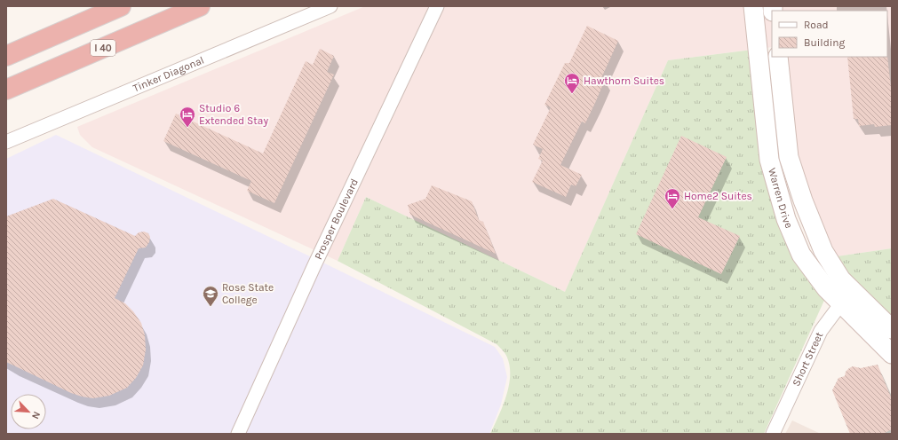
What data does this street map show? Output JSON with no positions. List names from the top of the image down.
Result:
{
  "streets": {
    "highway": ["I 40"],
    "street": [
      "Tinker Diagonal",
      "Warren Drive",
      "Prosper Boulevard",
      "Short Street"
    ]
  },
  "crossings": [
    ["Warren Drive", "Short Street"]
  ],
  "places": {
    "hotel": ["Hawthorn Suites", "Studio 6 Extended Stay", "Home2 Suites"],
    "school or university": ["Rose State College"]
  },
  "legend": ["Road", "Building"],
  "north": "bottom right"
}
